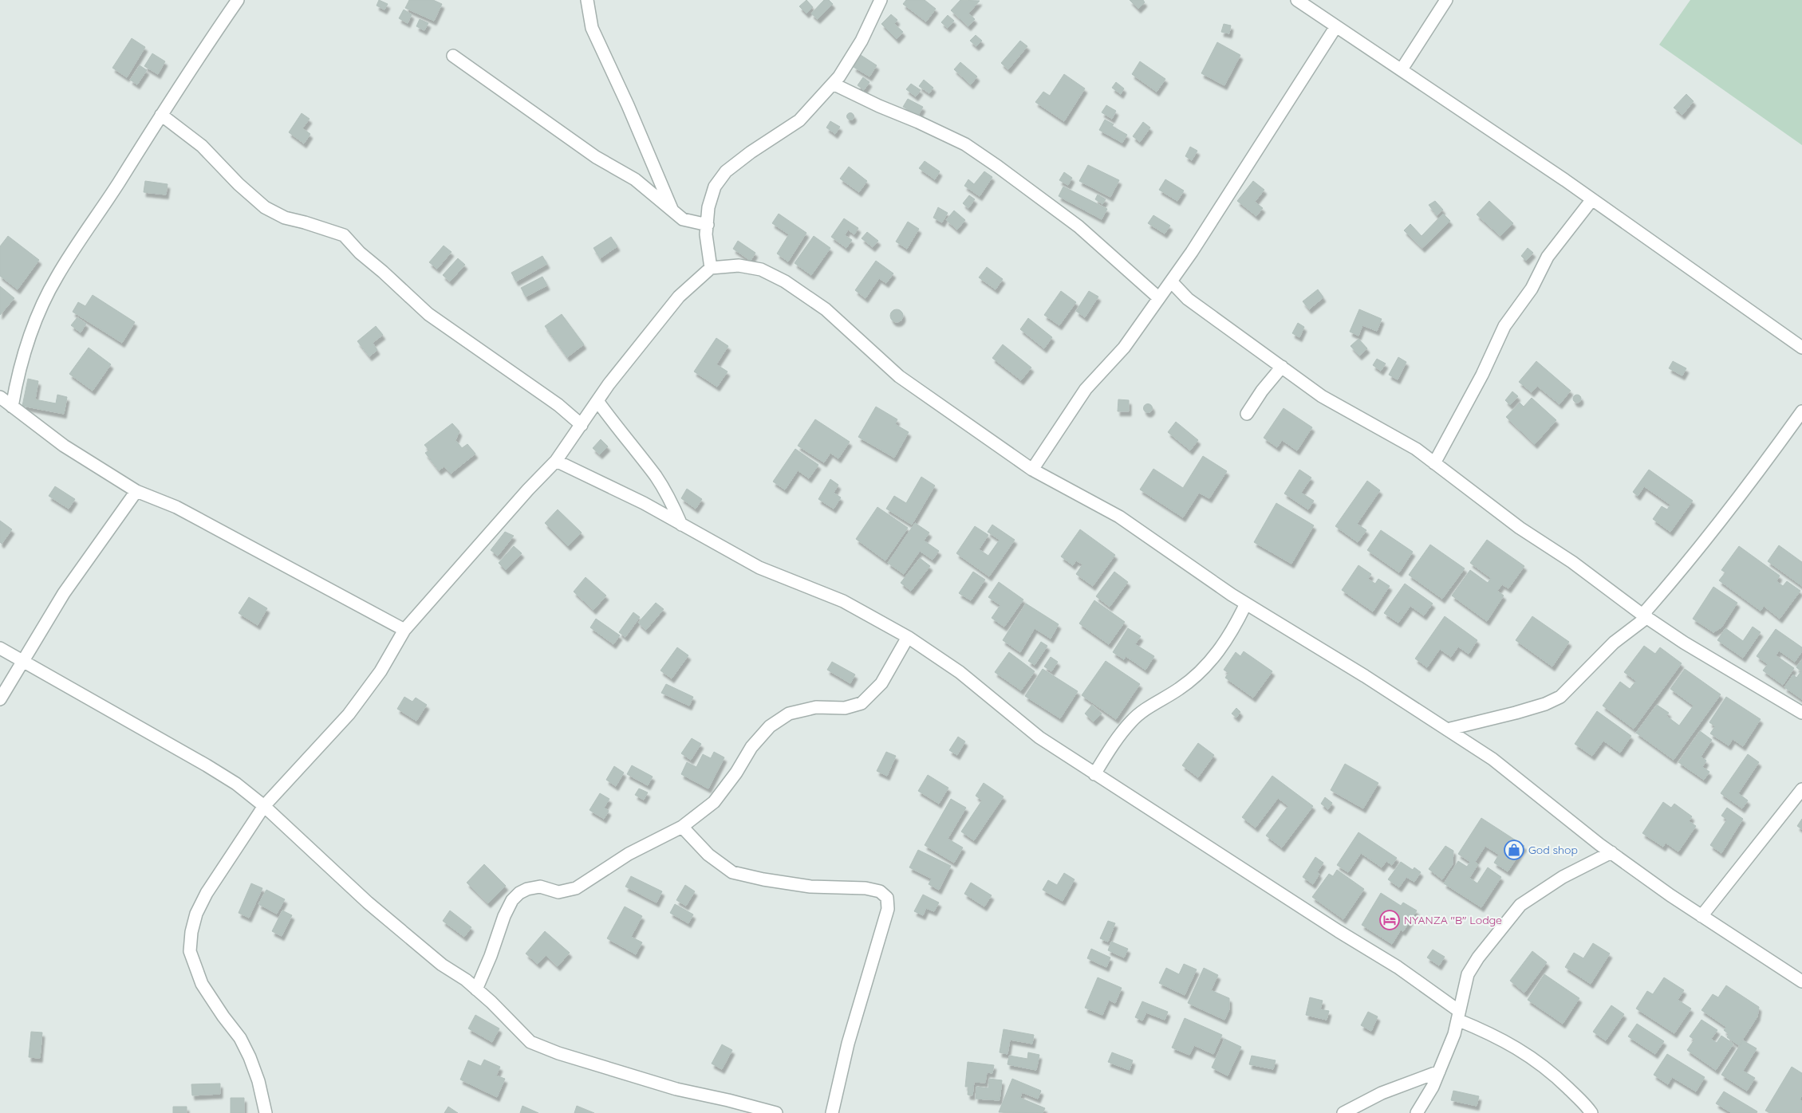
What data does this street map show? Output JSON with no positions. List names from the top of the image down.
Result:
{
  "places": {
    "shop": ["God shop"],
    "hotel": ["NYANZA \"B\" Lodge"]
  }
}
